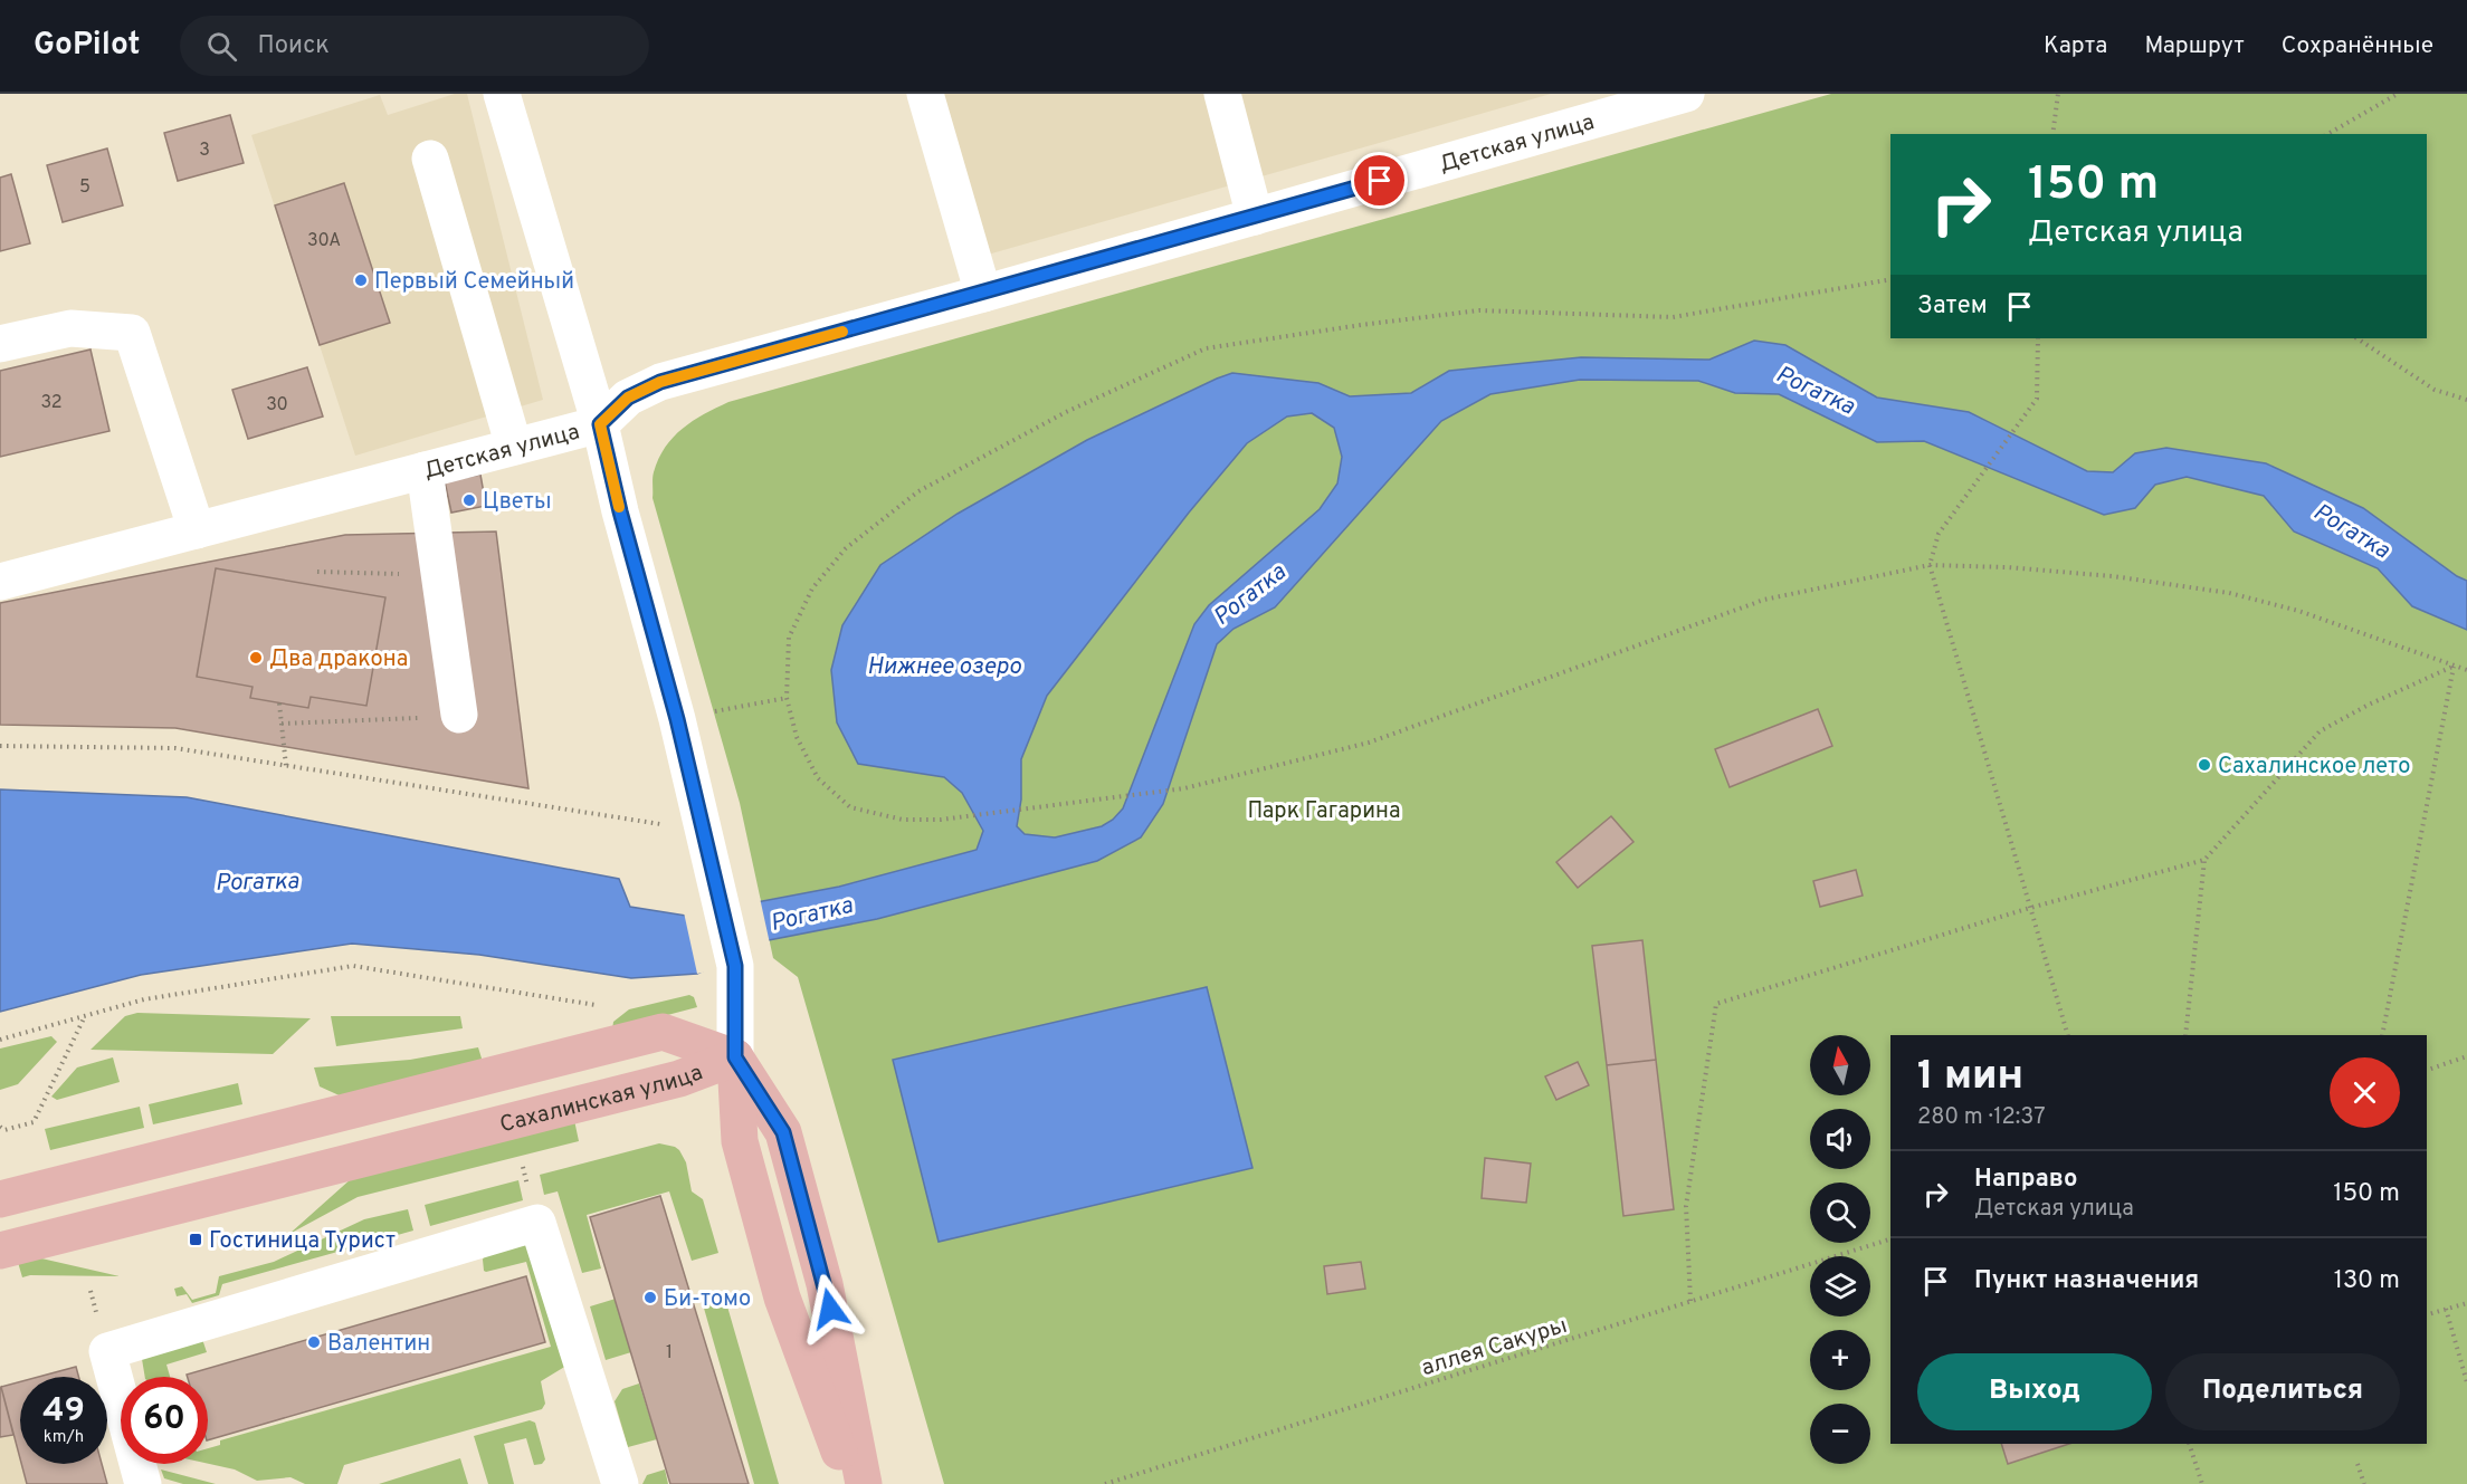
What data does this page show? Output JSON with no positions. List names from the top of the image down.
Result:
{
  "streets": {
    "main road": ["Сахалинская улица"],
    "street": ["Детская улица"],
    "path": ["аллея Сакуры"]
  },
  "water": ["Рогатка", "Нижнее озеро"],
  "parks": ["Парк Гагарина"],
  "places": {
    "other": [
      "Первый Семейный",
      "Цветы",
      "Два дракона",
      "Сахалинское лето",
      "Би-томо",
      "Валентин"
    ],
    "transit": ["Гостиница Турист"]
  },
  "house_numbers": [
    "3",
    "5",
    "30А",
    "32",
    "30",
    "1"
  ],
  "north": "top",
  "page": {
    "header": "GoPilot",
    "search": "Поиск",
    "nav": ["Карта", "Маршрут", "Сохранённые"],
    "turn": ["150 m", "Детская улица"],
    "then": "Затем",
    "map_buttons": ["+", "−"],
    "heading": ["1 мин", "280 m · 12:37"],
    "list": [
      {
        "name": "Направо",
        "note": "Детская улица",
        "value": "150 m"
      },
      {
        "name": "Пункт назначения",
        "value": "130 m"
      }
    ],
    "buttons": ["Выход", "Поделиться"],
    "speed": "49 km/h",
    "limit": "60"
  }
}
